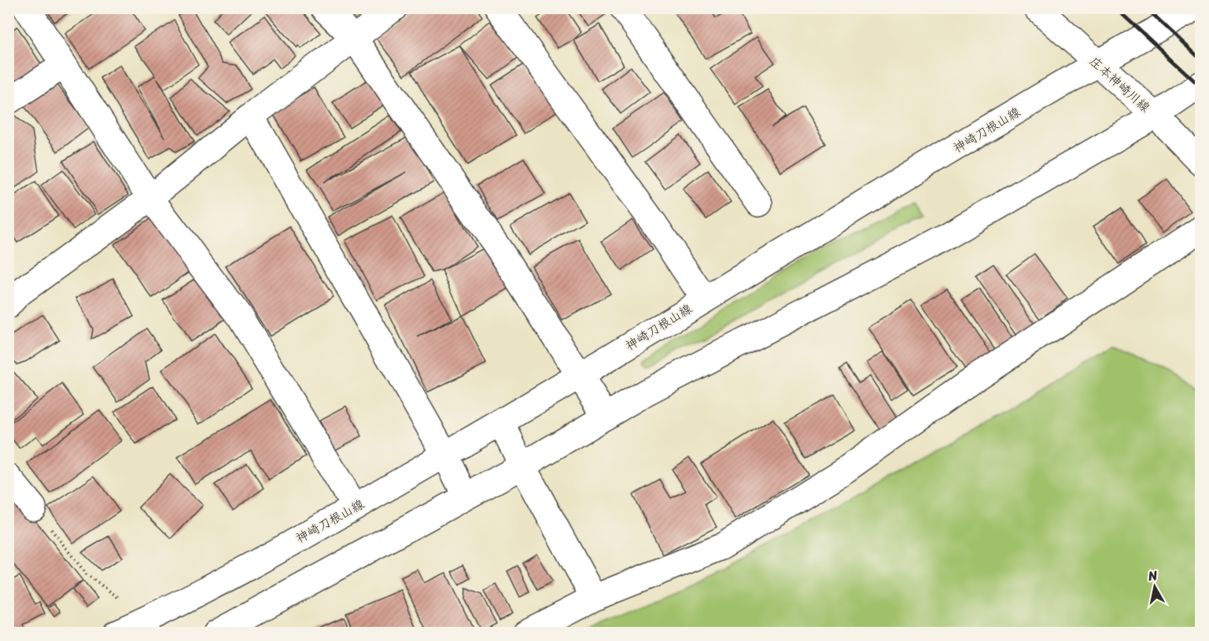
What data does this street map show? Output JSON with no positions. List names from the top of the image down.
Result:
{
  "streets": {
    "street": ["庄本神崎川線", "神崎刀根山線"]
  },
  "crossings": [
    ["庄本神崎川線", "神崎刀根山線"]
  ],
  "north": "top"
}
